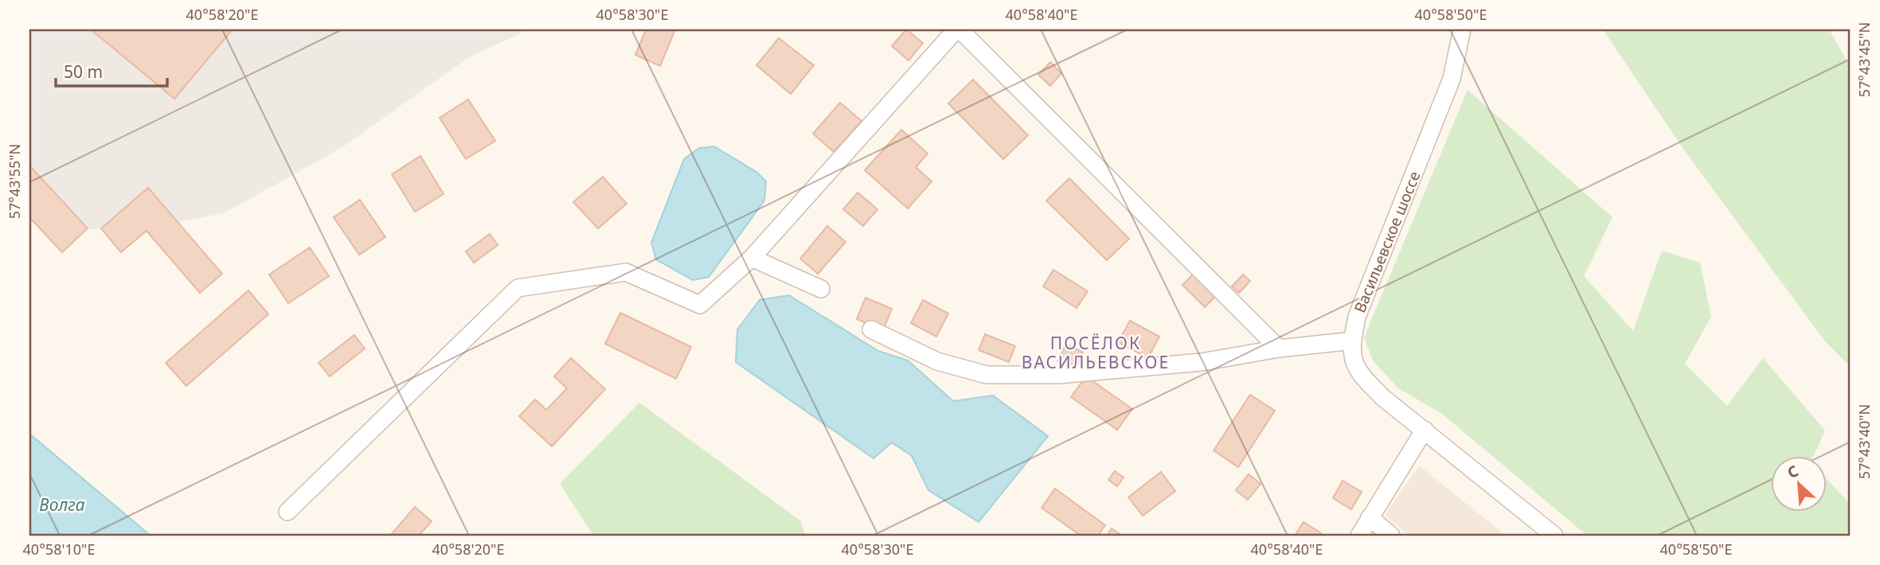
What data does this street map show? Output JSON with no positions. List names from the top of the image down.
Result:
{
  "streets": {
    "street": ["Васильевское шоссе"]
  },
  "districts": ["ПОСЁЛОК ВАСИЛЬЕВСКОЕ"],
  "water": ["Волга"],
  "scale_bar": "50 m",
  "north": "top left",
  "coordinates": [
    "40°58'20\"E",
    "40°58'30\"E",
    "40°58'40\"E",
    "40°58'50\"E",
    "57°43'45\"N",
    "57°43'55\"N",
    "57°43'40\"N",
    "40°58'10\"E"
  ]
}
